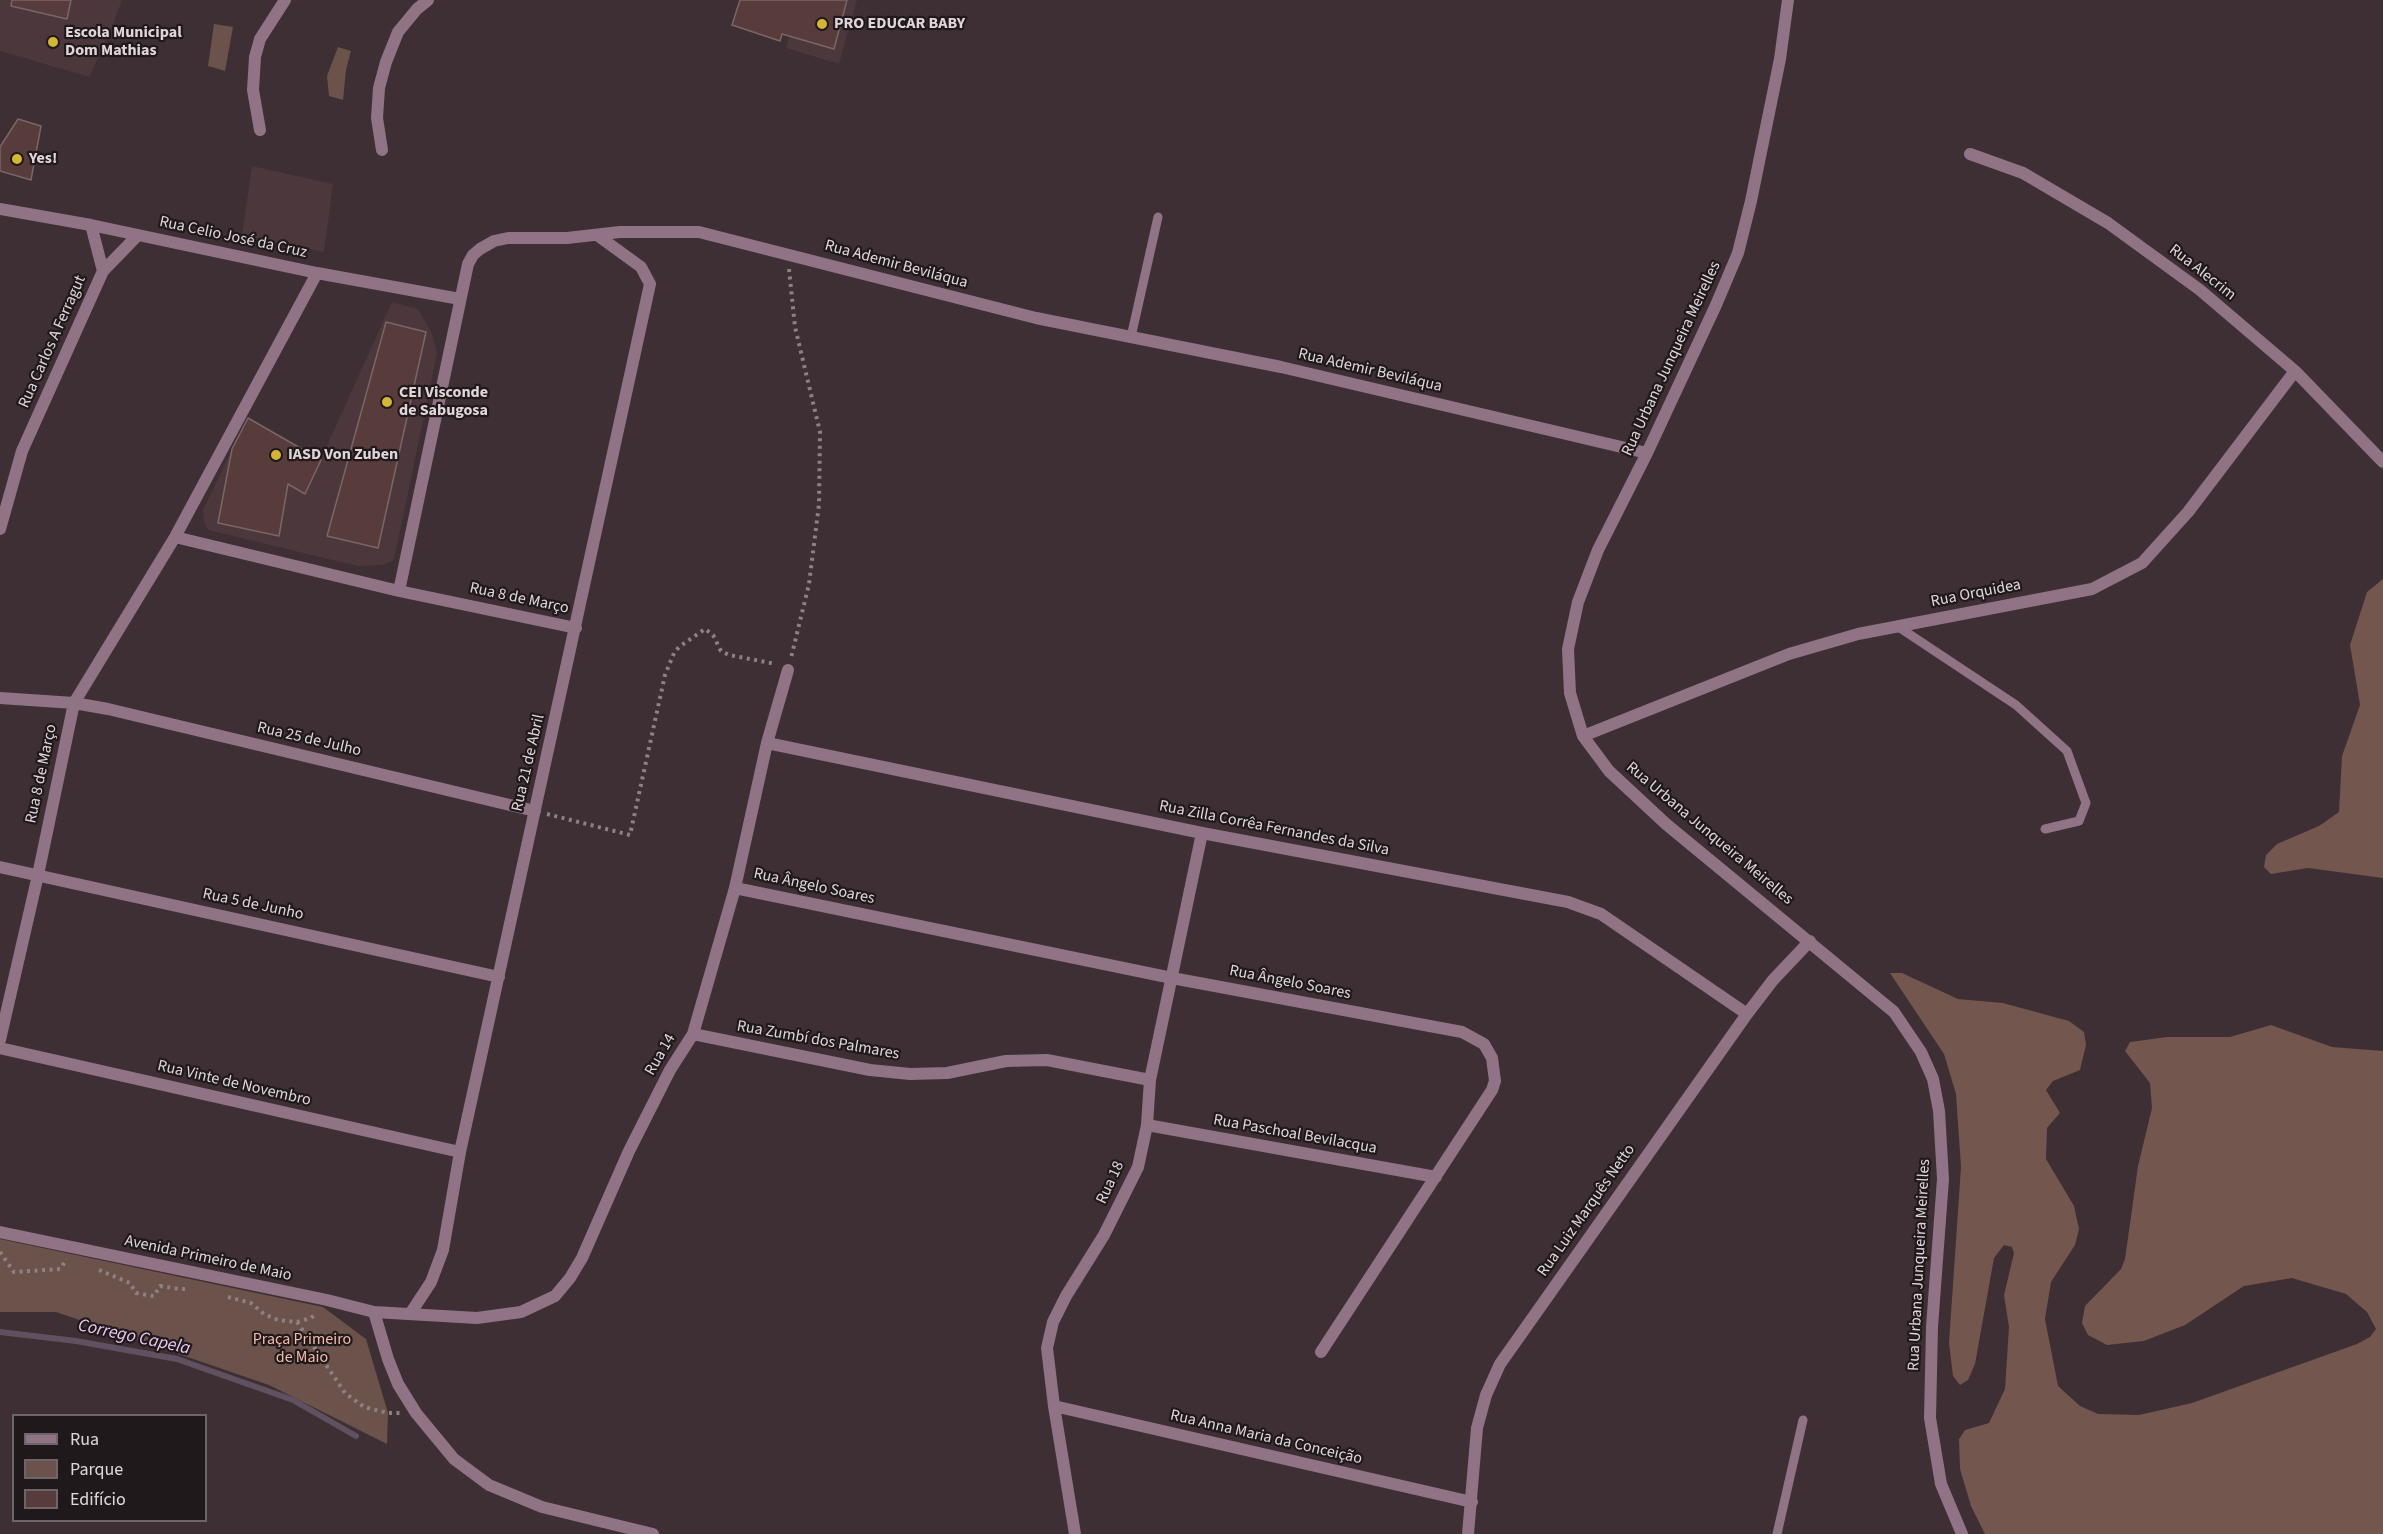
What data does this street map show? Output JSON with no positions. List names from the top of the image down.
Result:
{
  "streets": {
    "street": [
      "Rua Celio José da Cruz",
      "Rua Ademir Beviláqua",
      "Rua Alecrim",
      "Rua Carlos A Ferragut",
      "Rua Urbana Junqueira Meirelles",
      "Rua Orquidea",
      "Rua 8 de Março",
      "Rua 25 de Julho",
      "Rua 21 de Abril",
      "Rua Zilla Corrêa Fernandes da Silva",
      "Rua Ângelo Soares",
      "Rua 5 de Junho",
      "Rua Zumbí dos Palmares",
      "Rua 14",
      "Rua Vinte de Novembro",
      "Rua Paschoal Bevilacqua",
      "Rua 18",
      "Rua Luiz Marquês Netto",
      "Avenida Primeiro de Maio",
      "Rua Anna Maria da Conceição"
    ]
  },
  "crossings": [
    ["Rua Celio José da Cruz", "Rua Ademir Beviláqua"],
    ["Rua Celio José da Cruz", "Rua Carlos A Ferragut"],
    ["Rua Celio José da Cruz", "Rua 8 de Março"],
    ["Rua Ademir Beviláqua", "Rua Urbana Junqueira Meirelles"],
    ["Rua Ademir Beviláqua", "Rua 8 de Março"],
    ["Rua Ademir Beviláqua", "Rua 21 de Abril"],
    ["Rua Alecrim", "Rua Orquidea"],
    ["Rua Urbana Junqueira Meirelles", "Rua Orquidea"],
    ["Rua Urbana Junqueira Meirelles", "Rua Luiz Marquês Netto"],
    ["Rua 8 de Março", "Rua 25 de Julho"],
    ["Rua 8 de Março", "Rua 21 de Abril"],
    ["Rua 8 de Março", "Rua 5 de Junho"],
    ["Rua 25 de Julho", "Rua 21 de Abril"],
    ["Rua 21 de Abril", "Rua 5 de Junho"],
    ["Rua 21 de Abril", "Rua 14"],
    ["Rua 21 de Abril", "Rua Vinte de Novembro"],
    ["Rua 21 de Abril", "Avenida Primeiro de Maio"],
    ["Rua Zilla Corrêa Fernandes da Silva", "Rua 14"],
    ["Rua Zilla Corrêa Fernandes da Silva", "Rua 18"],
    ["Rua Zilla Corrêa Fernandes da Silva", "Rua Luiz Marquês Netto"],
    ["Rua Ângelo Soares", "Rua 14"],
    ["Rua Ângelo Soares", "Rua Paschoal Bevilacqua"],
    ["Rua Ângelo Soares", "Rua 18"],
    ["Rua Zumbí dos Palmares", "Rua 14"],
    ["Rua Zumbí dos Palmares", "Rua 18"],
    ["Rua 14", "Avenida Primeiro de Maio"],
    ["Rua Paschoal Bevilacqua", "Rua 18"],
    ["Rua 18", "Rua Anna Maria da Conceição"],
    ["Rua Luiz Marquês Netto", "Rua Anna Maria da Conceição"]
  ],
  "water": ["Corrego Capela"],
  "parks": ["Praça Primeiro de Maio"],
  "places": [
    "PRO EDUCAR BABY",
    "Escola Municipal Dom Mathias",
    "Yes!",
    "CEI Visconde de Sabugosa",
    "IASD Von Zuben"
  ],
  "legend": ["Rua", "Parque", "Edifício"]
}
